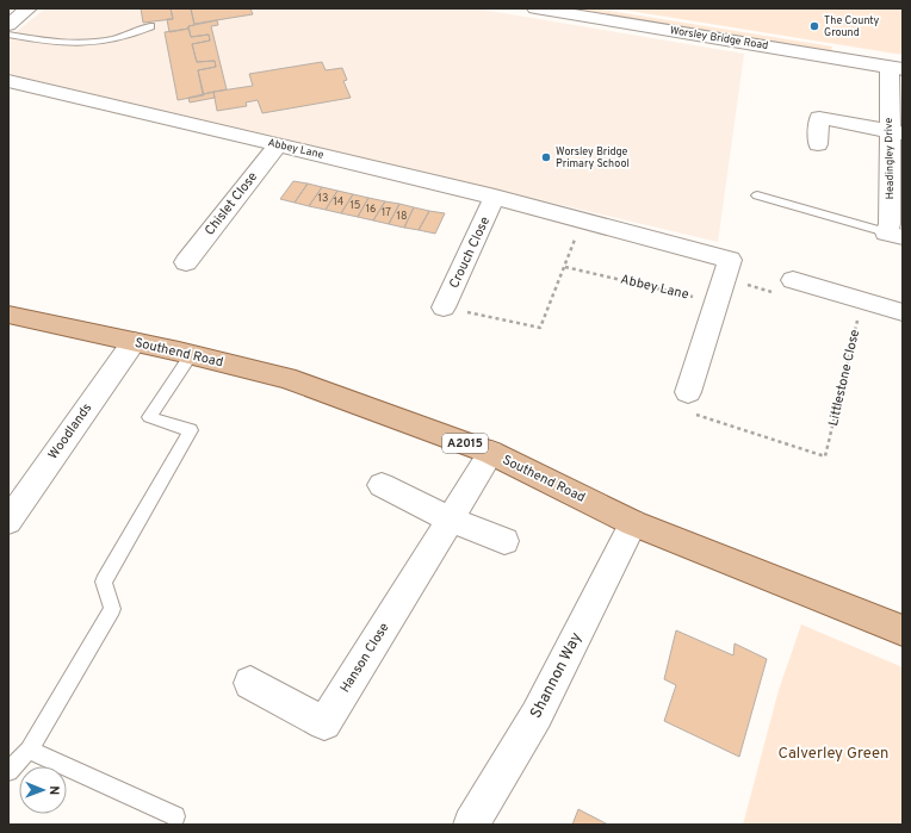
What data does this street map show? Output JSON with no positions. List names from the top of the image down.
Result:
{
  "streets": {
    "main road": ["Southend Road", "A2015"],
    "street": [
      "Worsley Bridge Road",
      "Abbey Lane",
      "Headingley Drive",
      "Chislet Close",
      "Crouch Close",
      "Woodlands",
      "Hanson Close",
      "Shannon Way"
    ],
    "path": ["Littlestone Close"]
  },
  "crossings": [
    ["Worsley Bridge Road", "Headingley Drive"],
    ["Abbey Lane", "Chislet Close"],
    ["Abbey Lane", "Crouch Close"],
    ["Southend Road", "Woodlands"],
    ["Southend Road", "Hanson Close"],
    ["Southend Road", "Shannon Way"]
  ],
  "parks": ["Calverley Green"],
  "places": ["The County Ground", "Worsley Bridge Primary School"],
  "house_numbers": [
    "13",
    "14",
    "15",
    "16",
    "17",
    "18"
  ],
  "north": "right"
}
